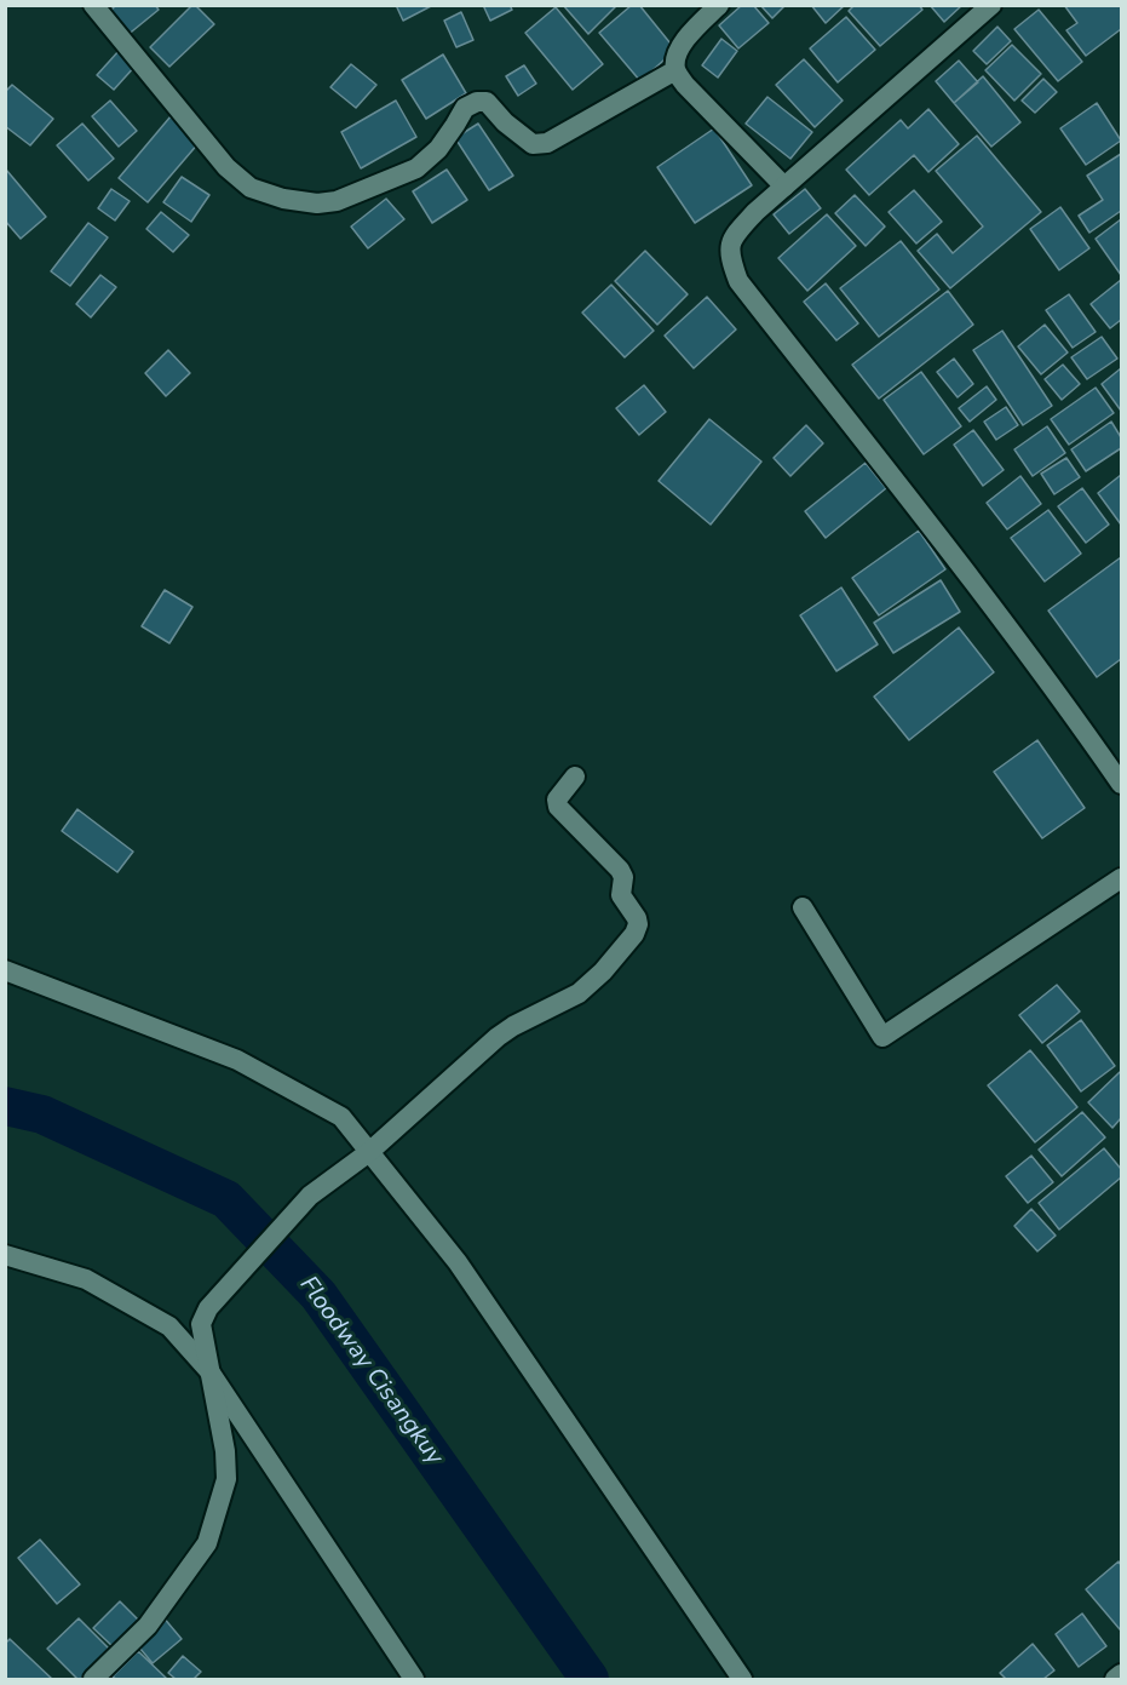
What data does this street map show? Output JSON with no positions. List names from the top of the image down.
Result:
{
  "water": ["Floodway Cisangkuy"]
}
